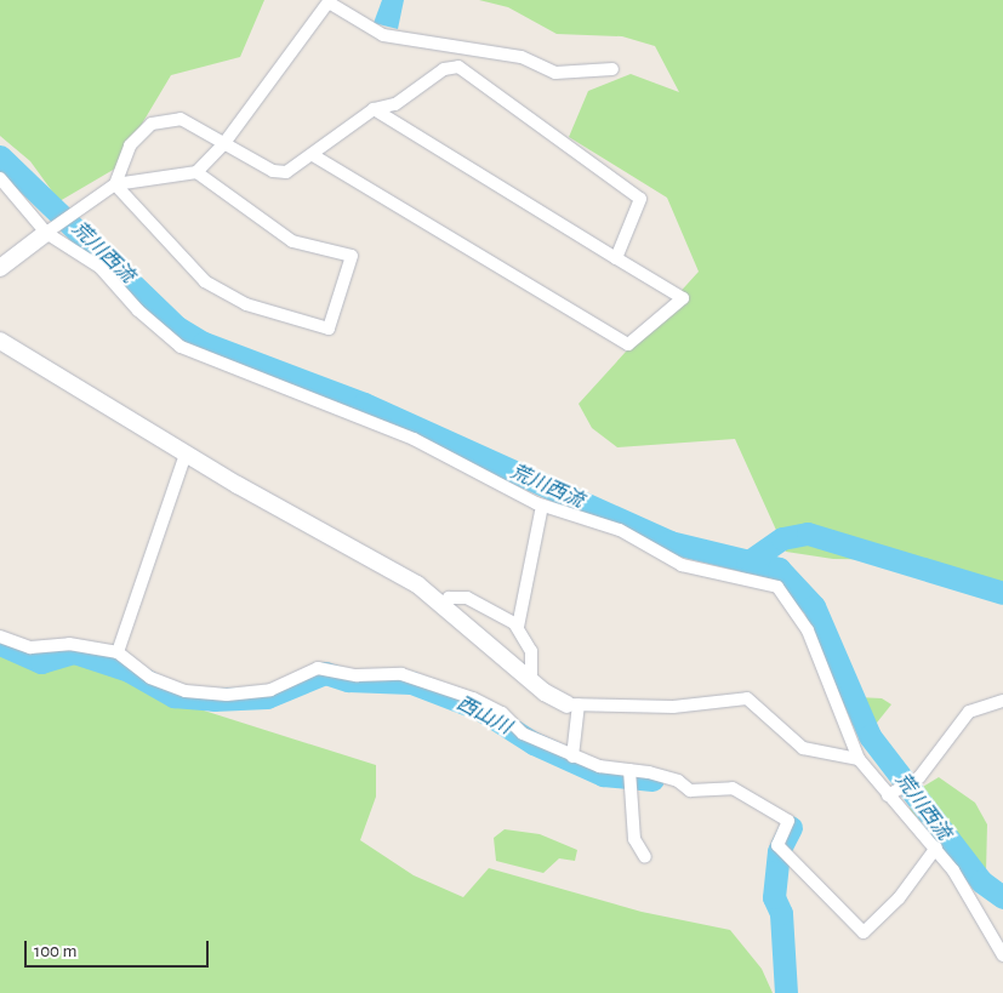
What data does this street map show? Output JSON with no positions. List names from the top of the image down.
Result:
{
  "water": ["荒川西流", "西山川"],
  "scale_bar": "100 m"
}
